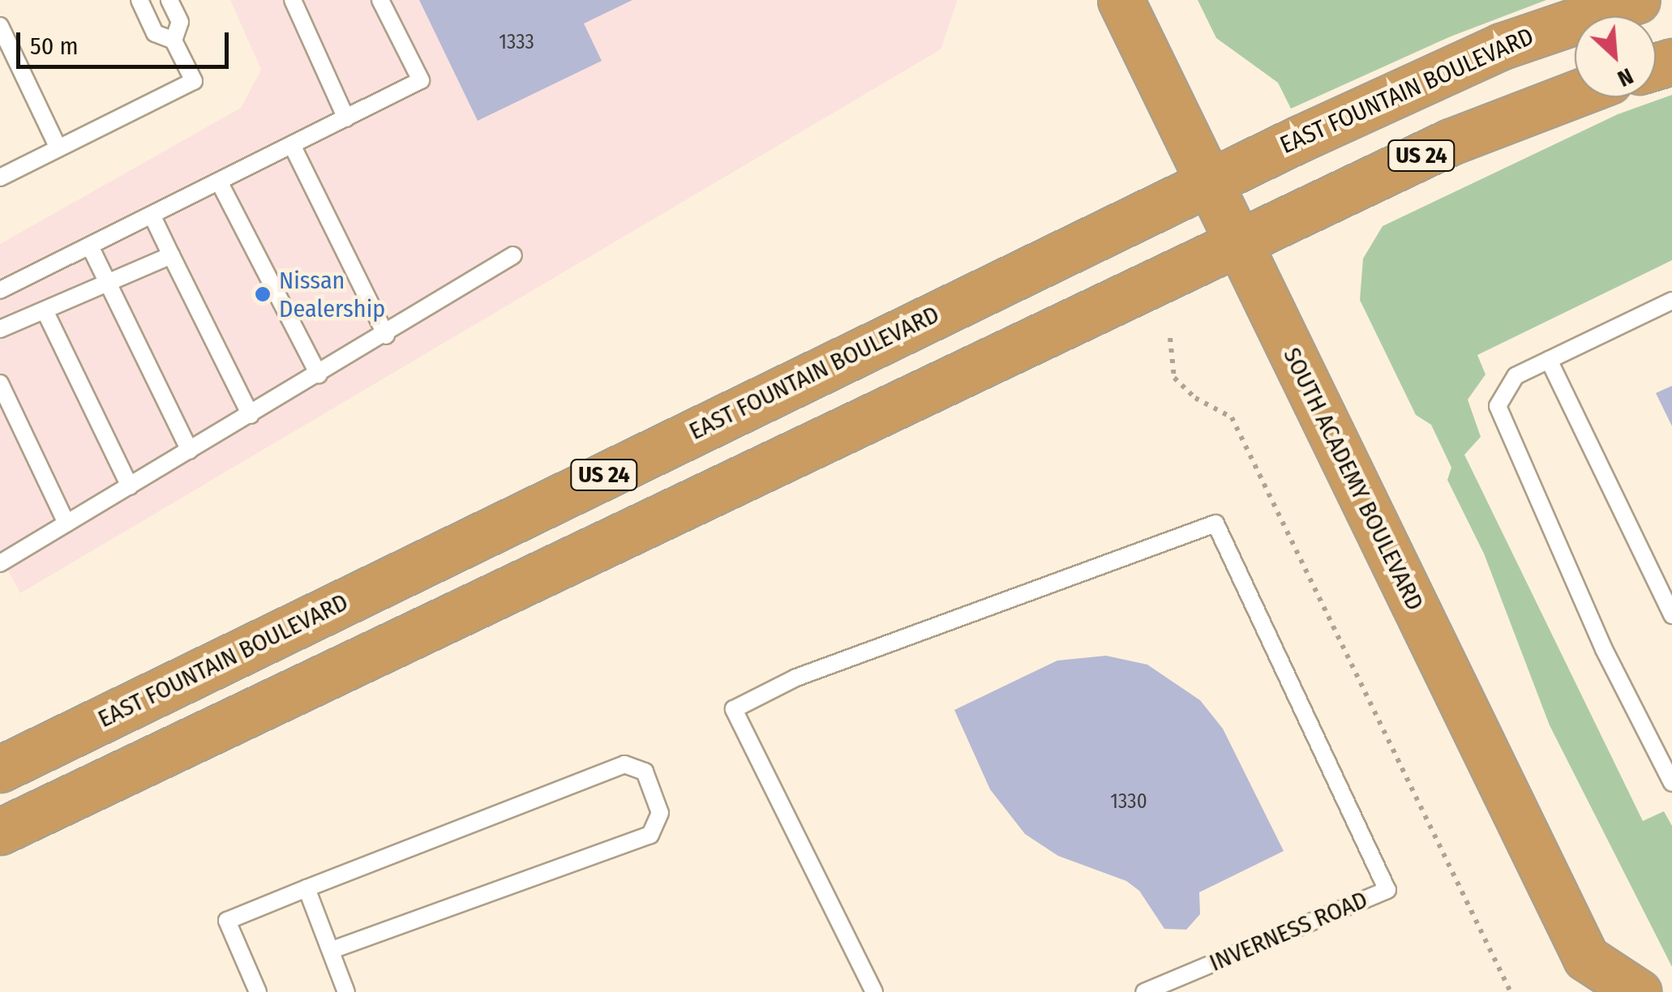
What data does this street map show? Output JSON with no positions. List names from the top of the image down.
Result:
{
  "streets": {
    "highway": ["EAST FOUNTAIN BOULEVARD", "US 24", "SOUTH ACADEMY BOULEVARD"],
    "lane": ["INVERNESS ROAD"]
  },
  "crossings": [
    ["EAST FOUNTAIN BOULEVARD", "SOUTH ACADEMY BOULEVARD"],
    ["US 24", "SOUTH ACADEMY BOULEVARD"]
  ],
  "places": ["Nissan Dealership"],
  "house_numbers": ["1333", "1330"],
  "scale_bar": "50 m",
  "north": "bottom right"
}
